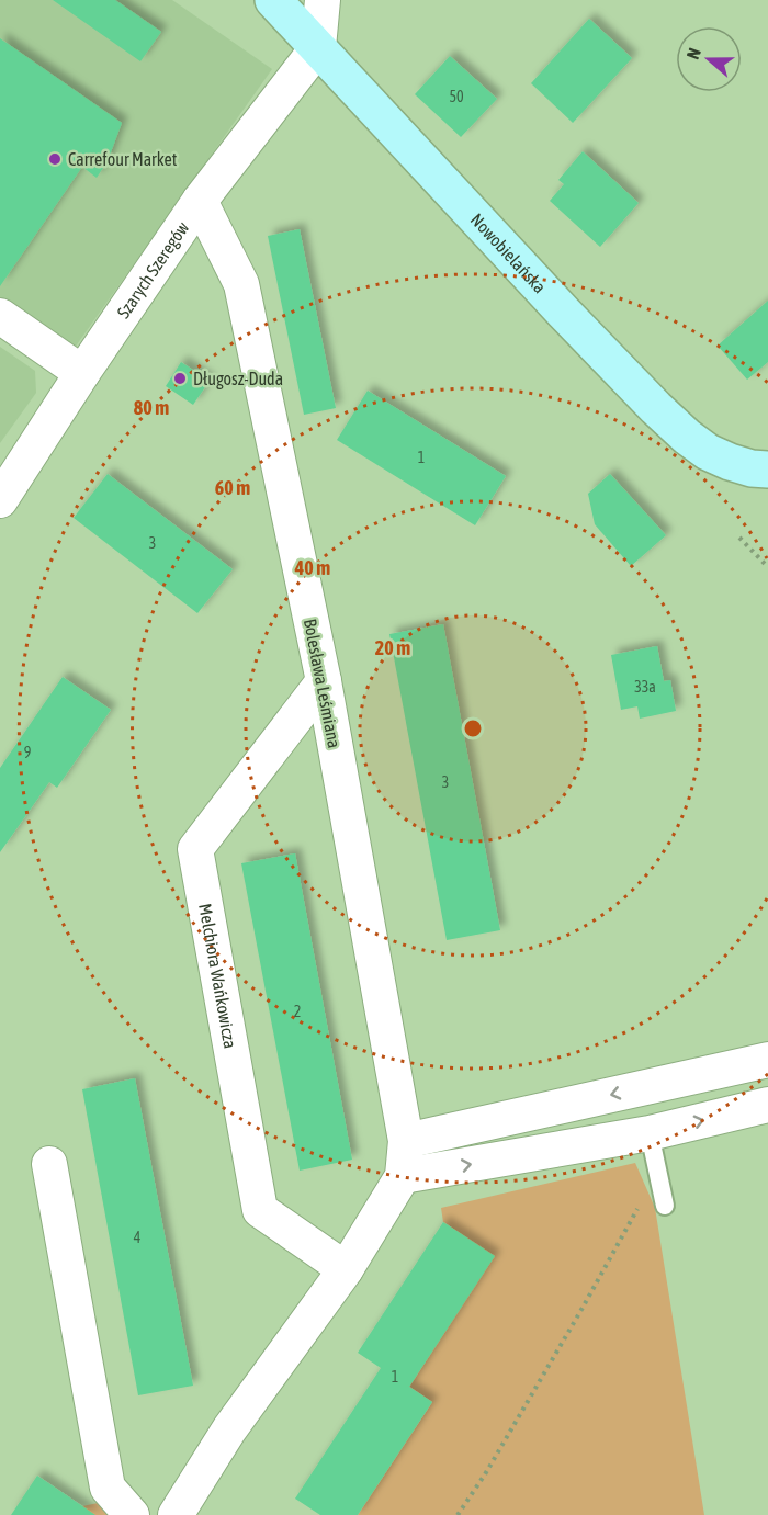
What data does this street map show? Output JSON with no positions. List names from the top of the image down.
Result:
{
  "streets": {
    "street": [
      "Nowobielańska",
      "Szarych Szeregów",
      "Bolesława Leśmiana",
      "Melchiora Wańkowicza"
    ]
  },
  "crossings": [
    ["Nowobielańska", "Szarych Szeregów"],
    ["Szarych Szeregów", "Bolesława Leśmiana"],
    ["Bolesława Leśmiana", "Melchiora Wańkowicza"]
  ],
  "places": ["Carrefour Market", "Długosz-Duda"],
  "house_numbers": [
    "50",
    "1",
    "3",
    "33a",
    "9",
    "3",
    "2",
    "4",
    "1"
  ],
  "north": "left",
  "rings": [
    "80 m",
    "60 m",
    "40 m",
    "20 m"
  ]
}
